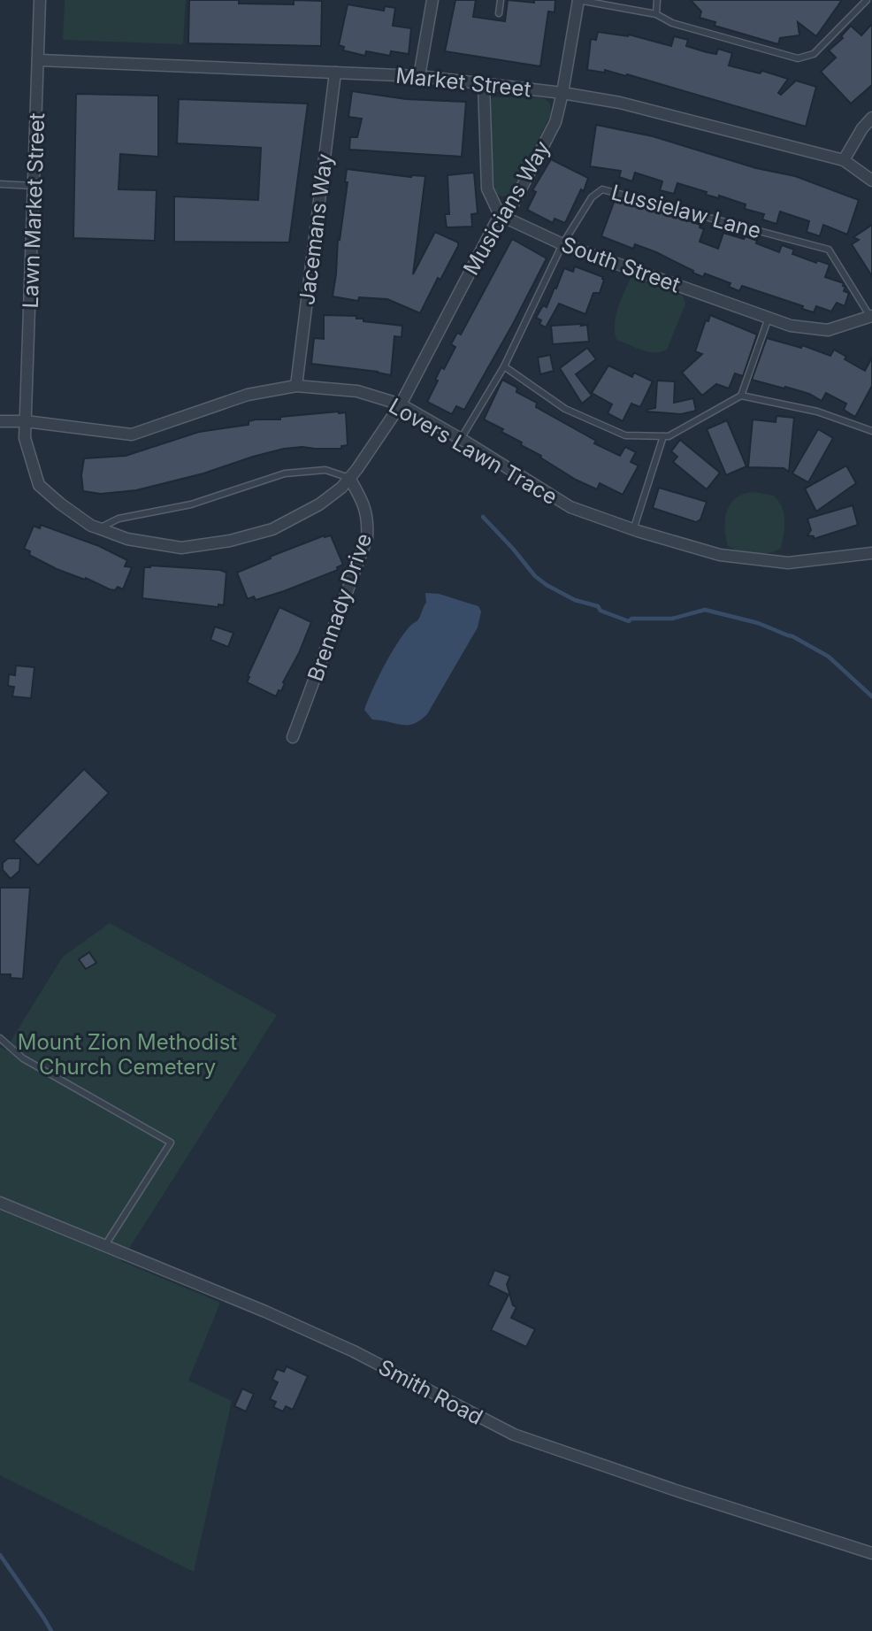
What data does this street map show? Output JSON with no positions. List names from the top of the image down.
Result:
{
  "streets": {
    "street": [
      "Market Street",
      "Musicians Way",
      "Lawn Market Street",
      "Jacemans Way",
      "South Street",
      "Lovers Lawn Trace",
      "Brennady Drive",
      "Smith Road"
    ],
    "lane": ["Lussielaw Lane"]
  },
  "crossings": [
    ["Market Street", "Musicians Way"],
    ["Market Street", "Lawn Market Street"],
    ["Market Street", "Jacemans Way"],
    ["Musicians Way", "Lawn Market Street"],
    ["Musicians Way", "South Street"],
    ["Musicians Way", "Lovers Lawn Trace"],
    ["Musicians Way", "Brennady Drive"],
    ["Lawn Market Street", "Lovers Lawn Trace"],
    ["Lussielaw Lane", "South Street"],
    ["Lussielaw Lane", "Lovers Lawn Trace"],
    ["Jacemans Way", "Lovers Lawn Trace"]
  ],
  "parks": ["Mount Zion Methodist Church Cemetery"]
}
